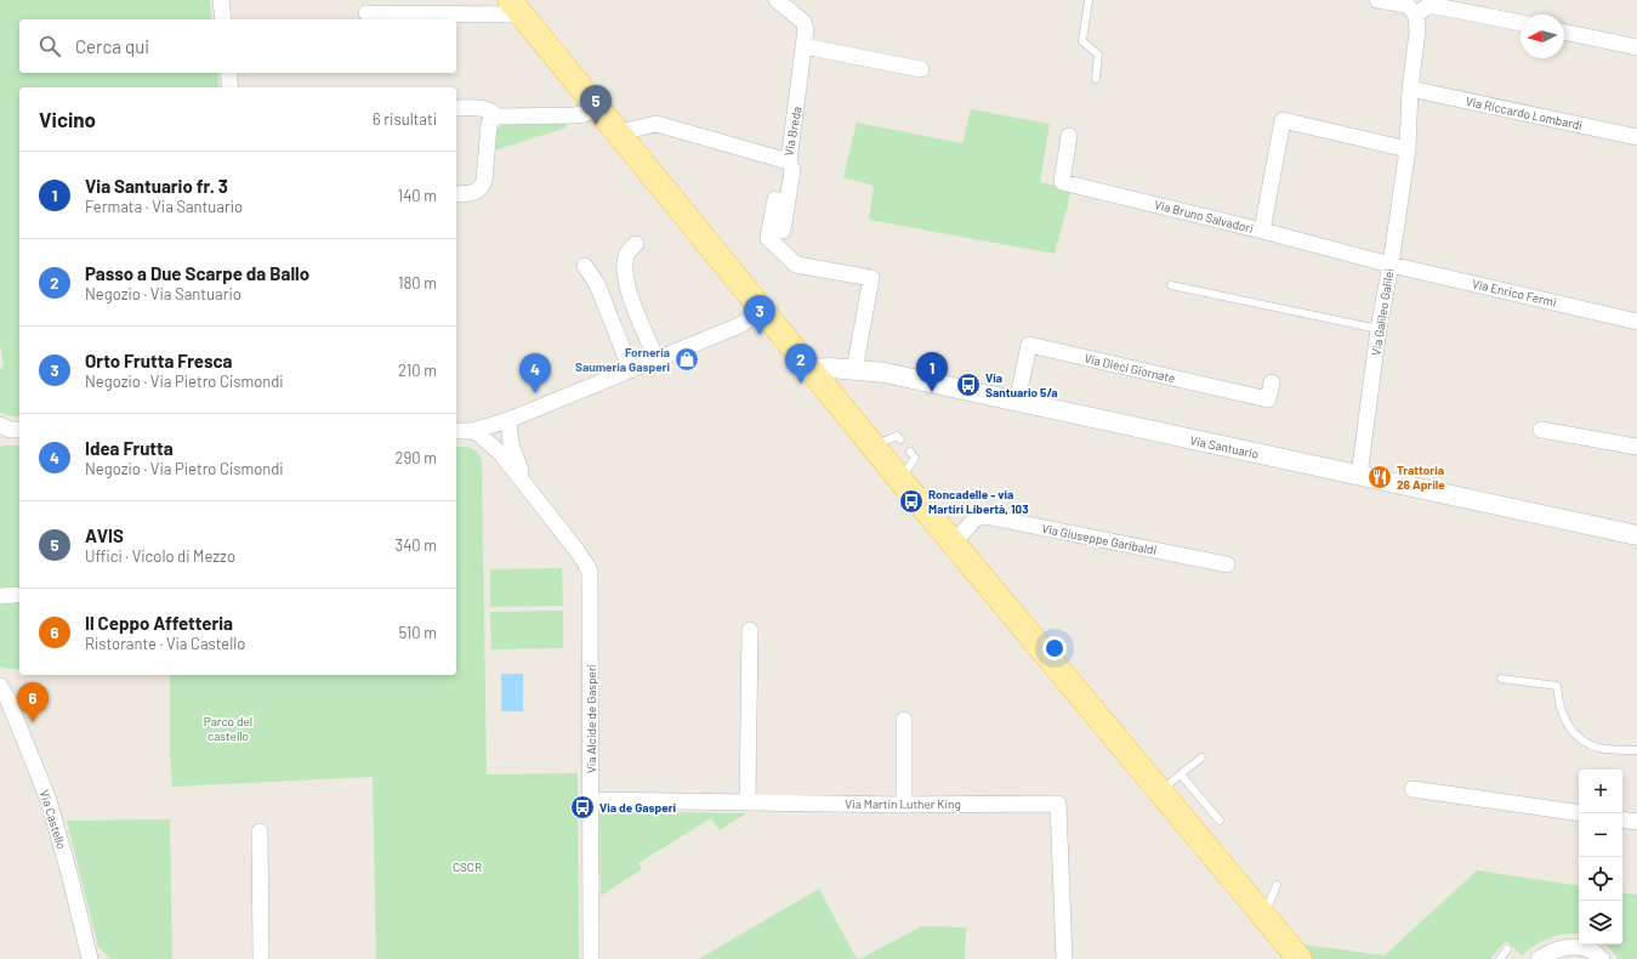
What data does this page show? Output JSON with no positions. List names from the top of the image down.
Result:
{
  "streets": {
    "street": [
      "Via Riccardo Lombardi",
      "Via Breda",
      "Via Bruno Salvadori",
      "Via Enrico Fermi",
      "Via Galileo Galilei",
      "Via Dieci Giornate",
      "Via Santuario",
      "Via Giuseppe Garibaldi",
      "Via Alcide de Gasperi",
      "Via Martin Luther King",
      "Via Castello"
    ]
  },
  "crossings": [
    ["Via Riccardo Lombardi", "Via Galileo Galilei"],
    ["Via Bruno Salvadori", "Via Enrico Fermi"],
    ["Via Bruno Salvadori", "Via Galileo Galilei"],
    ["Via Enrico Fermi", "Via Galileo Galilei"],
    ["Via Galileo Galilei", "Via Santuario"],
    ["Via Dieci Giornate", "Via Santuario"],
    ["Via Alcide de Gasperi", "Via Martin Luther King"]
  ],
  "parks": ["Parco del castello", "CSCR"],
  "places": {
    "shop": ["Forneria Saumeria Gasperi"],
    "bus stop": ["Via Santuario 5/a", "Roncadelle - via Martiri Libertà, 103", "Via de Gasperi"],
    "restaurant": ["Trattoria 26 Aprile"]
  },
  "north": "left",
  "page": {
    "search": "Cerca qui",
    "pins": [
      "5",
      "3",
      "2",
      "1",
      "4",
      "6"
    ],
    "heading": ["Vicino", "6 risultati"],
    "list": [
      {
        "mark": "1",
        "name": "Via Santuario fr. 3",
        "note": "Fermata · Via Santuario",
        "value": "140 m"
      },
      {
        "mark": "2",
        "name": "Passo a Due Scarpe da Ballo",
        "note": "Negozio · Via Santuario",
        "value": "180 m"
      },
      {
        "mark": "3",
        "name": "Orto Frutta Fresca",
        "note": "Negozio · Via Pietro Cismondi",
        "value": "210 m"
      },
      {
        "mark": "4",
        "name": "Idea Frutta",
        "note": "Negozio · Via Pietro Cismondi",
        "value": "290 m"
      },
      {
        "mark": "5",
        "name": "AVIS",
        "note": "Uffici · Vicolo di Mezzo",
        "value": "340 m"
      },
      {
        "mark": "6",
        "name": "Il Ceppo Affetteria",
        "note": "Ristorante · Via Castello",
        "value": "510 m"
      }
    ],
    "map_buttons": ["+", "−"]
  }
}
